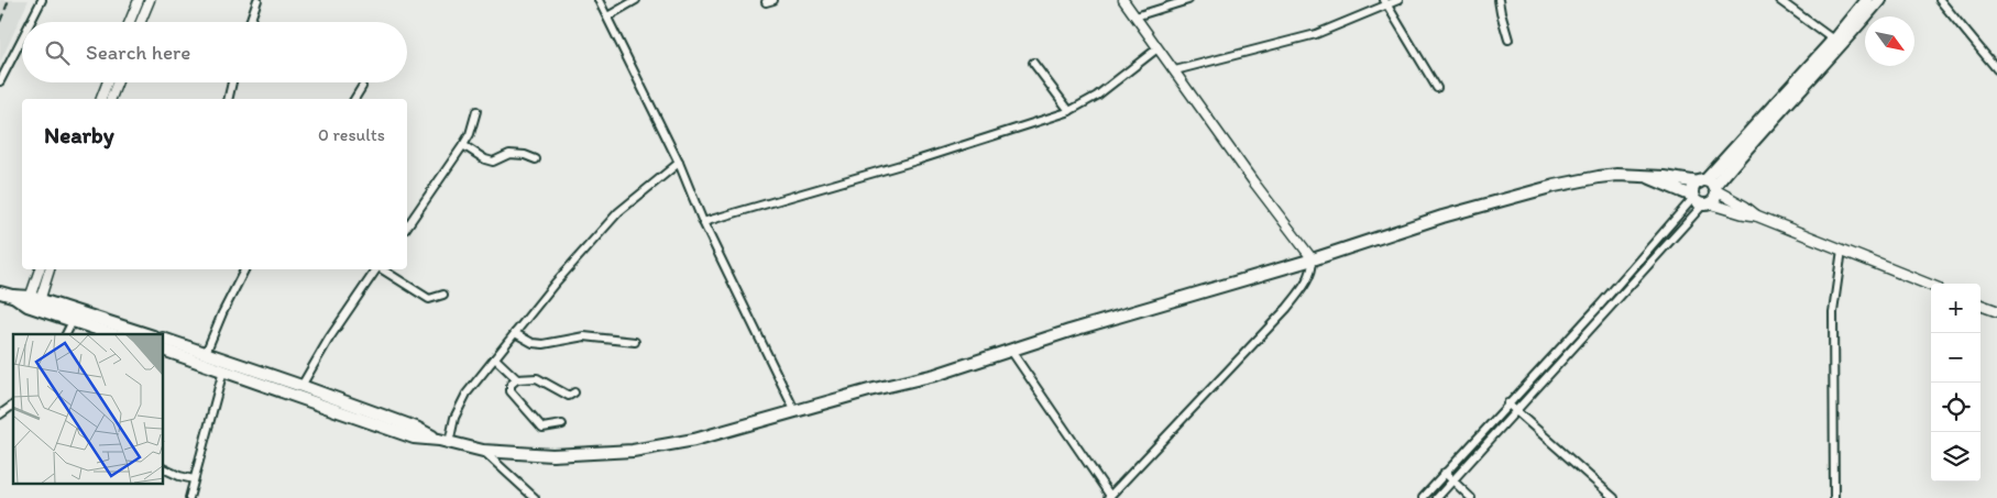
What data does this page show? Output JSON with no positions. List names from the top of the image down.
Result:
{
  "north": "bottom right",
  "page": {
    "search": "Search here",
    "heading": ["Nearby", "0 results"],
    "map_buttons": ["+", "−"]
  }
}
